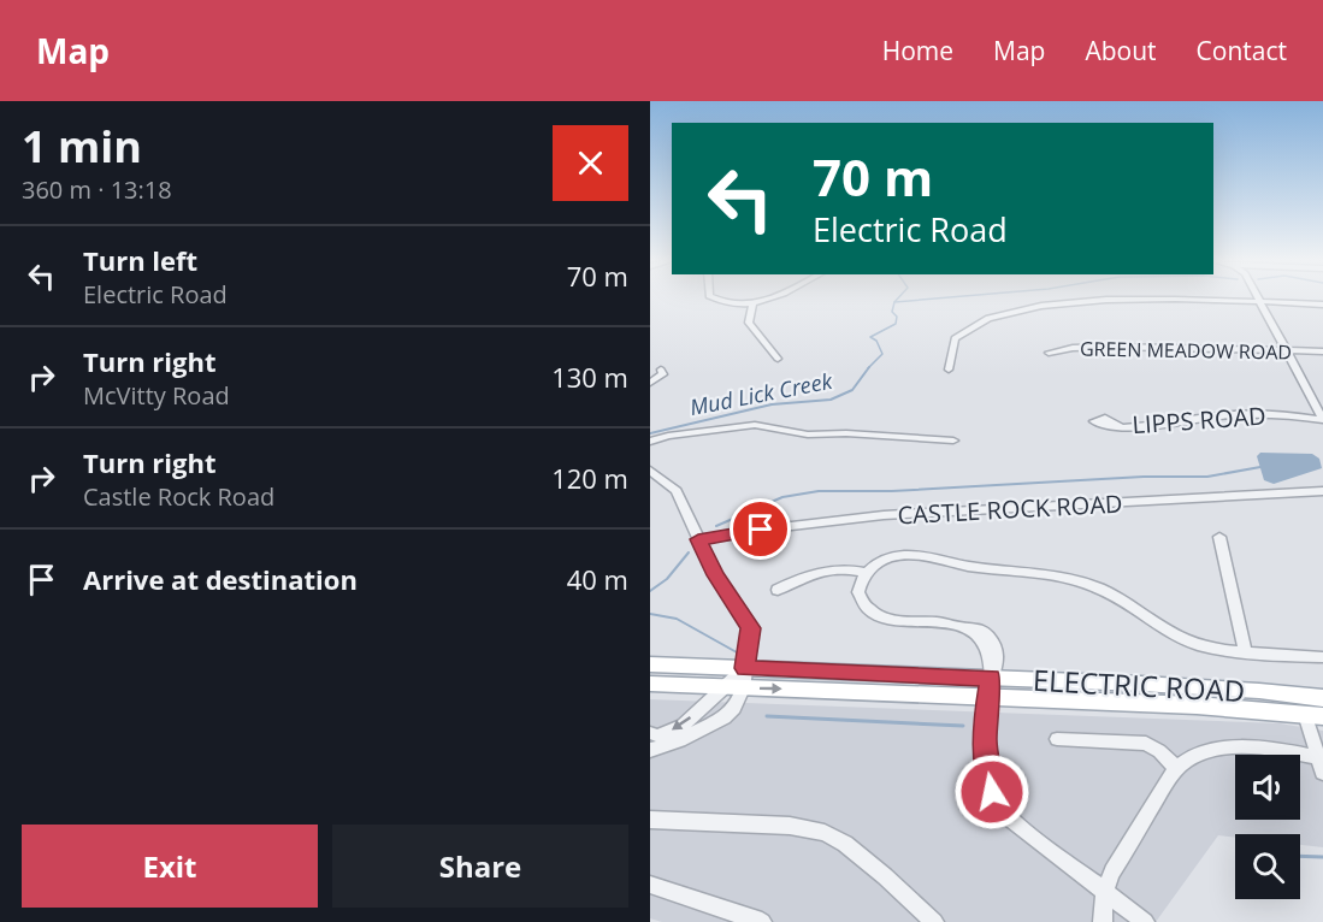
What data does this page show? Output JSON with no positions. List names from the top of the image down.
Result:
{
  "streets": {
    "main road": ["ELECTRIC ROAD"],
    "street": ["GREEN MEADOW ROAD", "LIPPS ROAD", "CASTLE ROCK ROAD"]
  },
  "water": ["Mud Lick Creek"],
  "page": {
    "header": "Map",
    "nav": [
      "Home",
      "Map",
      "About",
      "Contact"
    ],
    "heading": ["1 min", "360 m · 13:18"],
    "turn": ["70 m", "Electric Road"],
    "list": [
      {
        "name": "Turn left",
        "note": "Electric Road",
        "value": "70 m"
      },
      {
        "name": "Turn right",
        "note": "McVitty Road",
        "value": "130 m"
      },
      {
        "name": "Turn right",
        "note": "Castle Rock Road",
        "value": "120 m"
      },
      {
        "name": "Arrive at destination",
        "value": "40 m"
      }
    ],
    "buttons": ["Exit", "Share"]
  }
}
